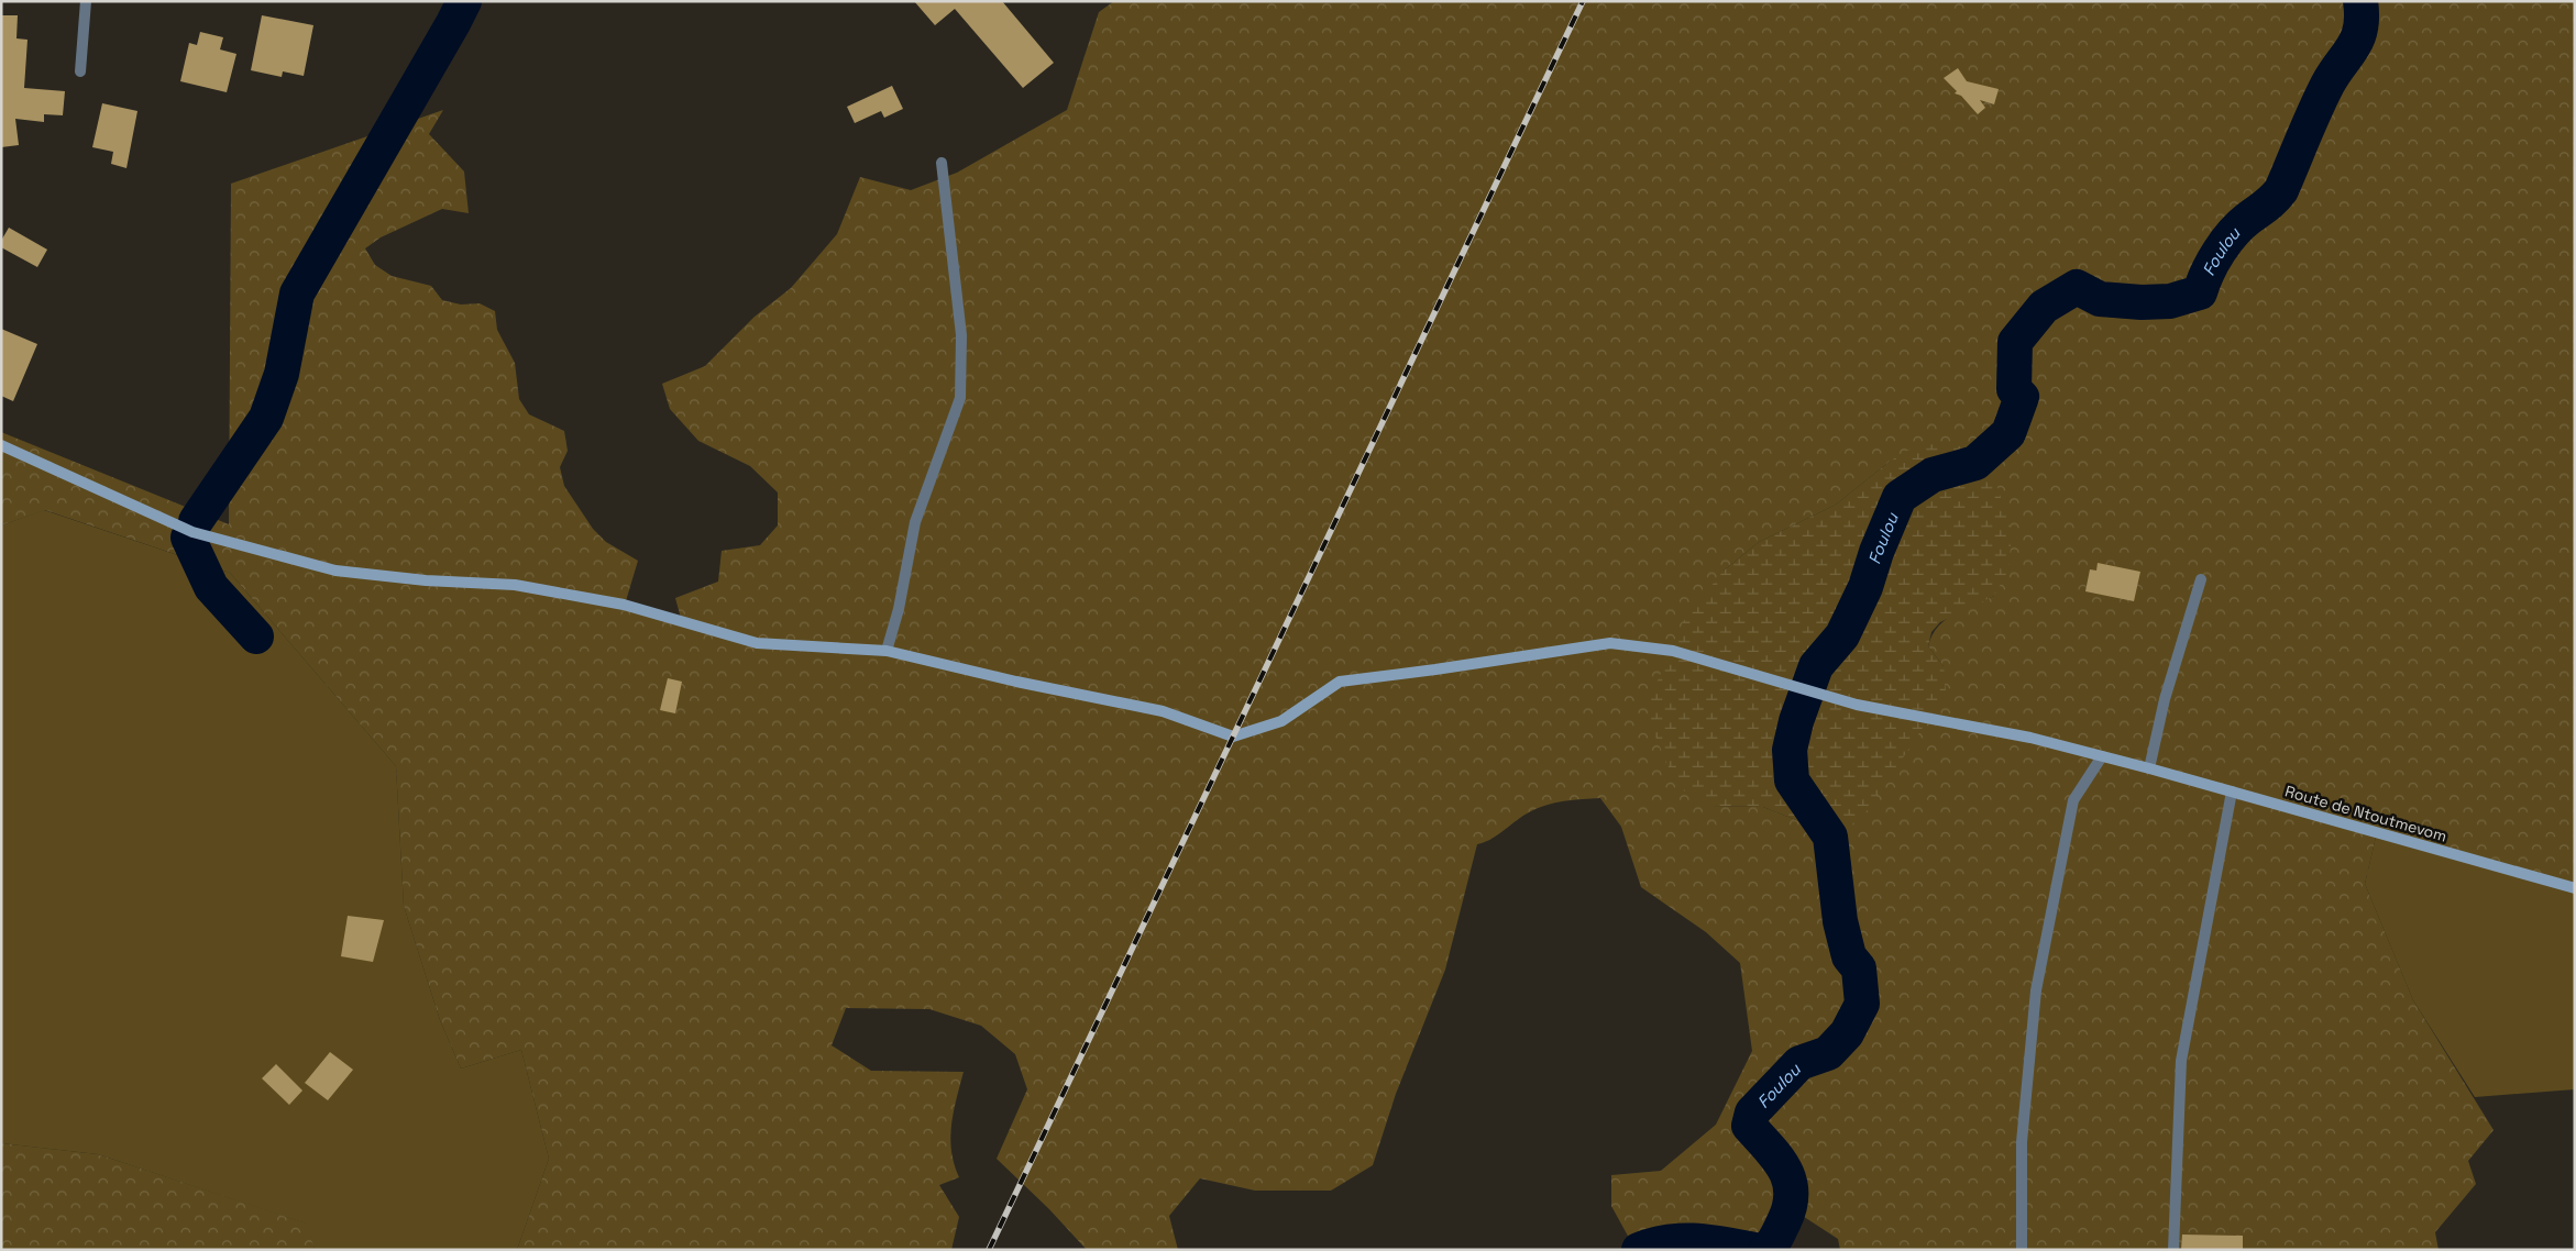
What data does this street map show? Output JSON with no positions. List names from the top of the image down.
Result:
{
  "streets": {
    "street": ["Route de Ntoutmevom"]
  },
  "water": ["Foulou"]
}
